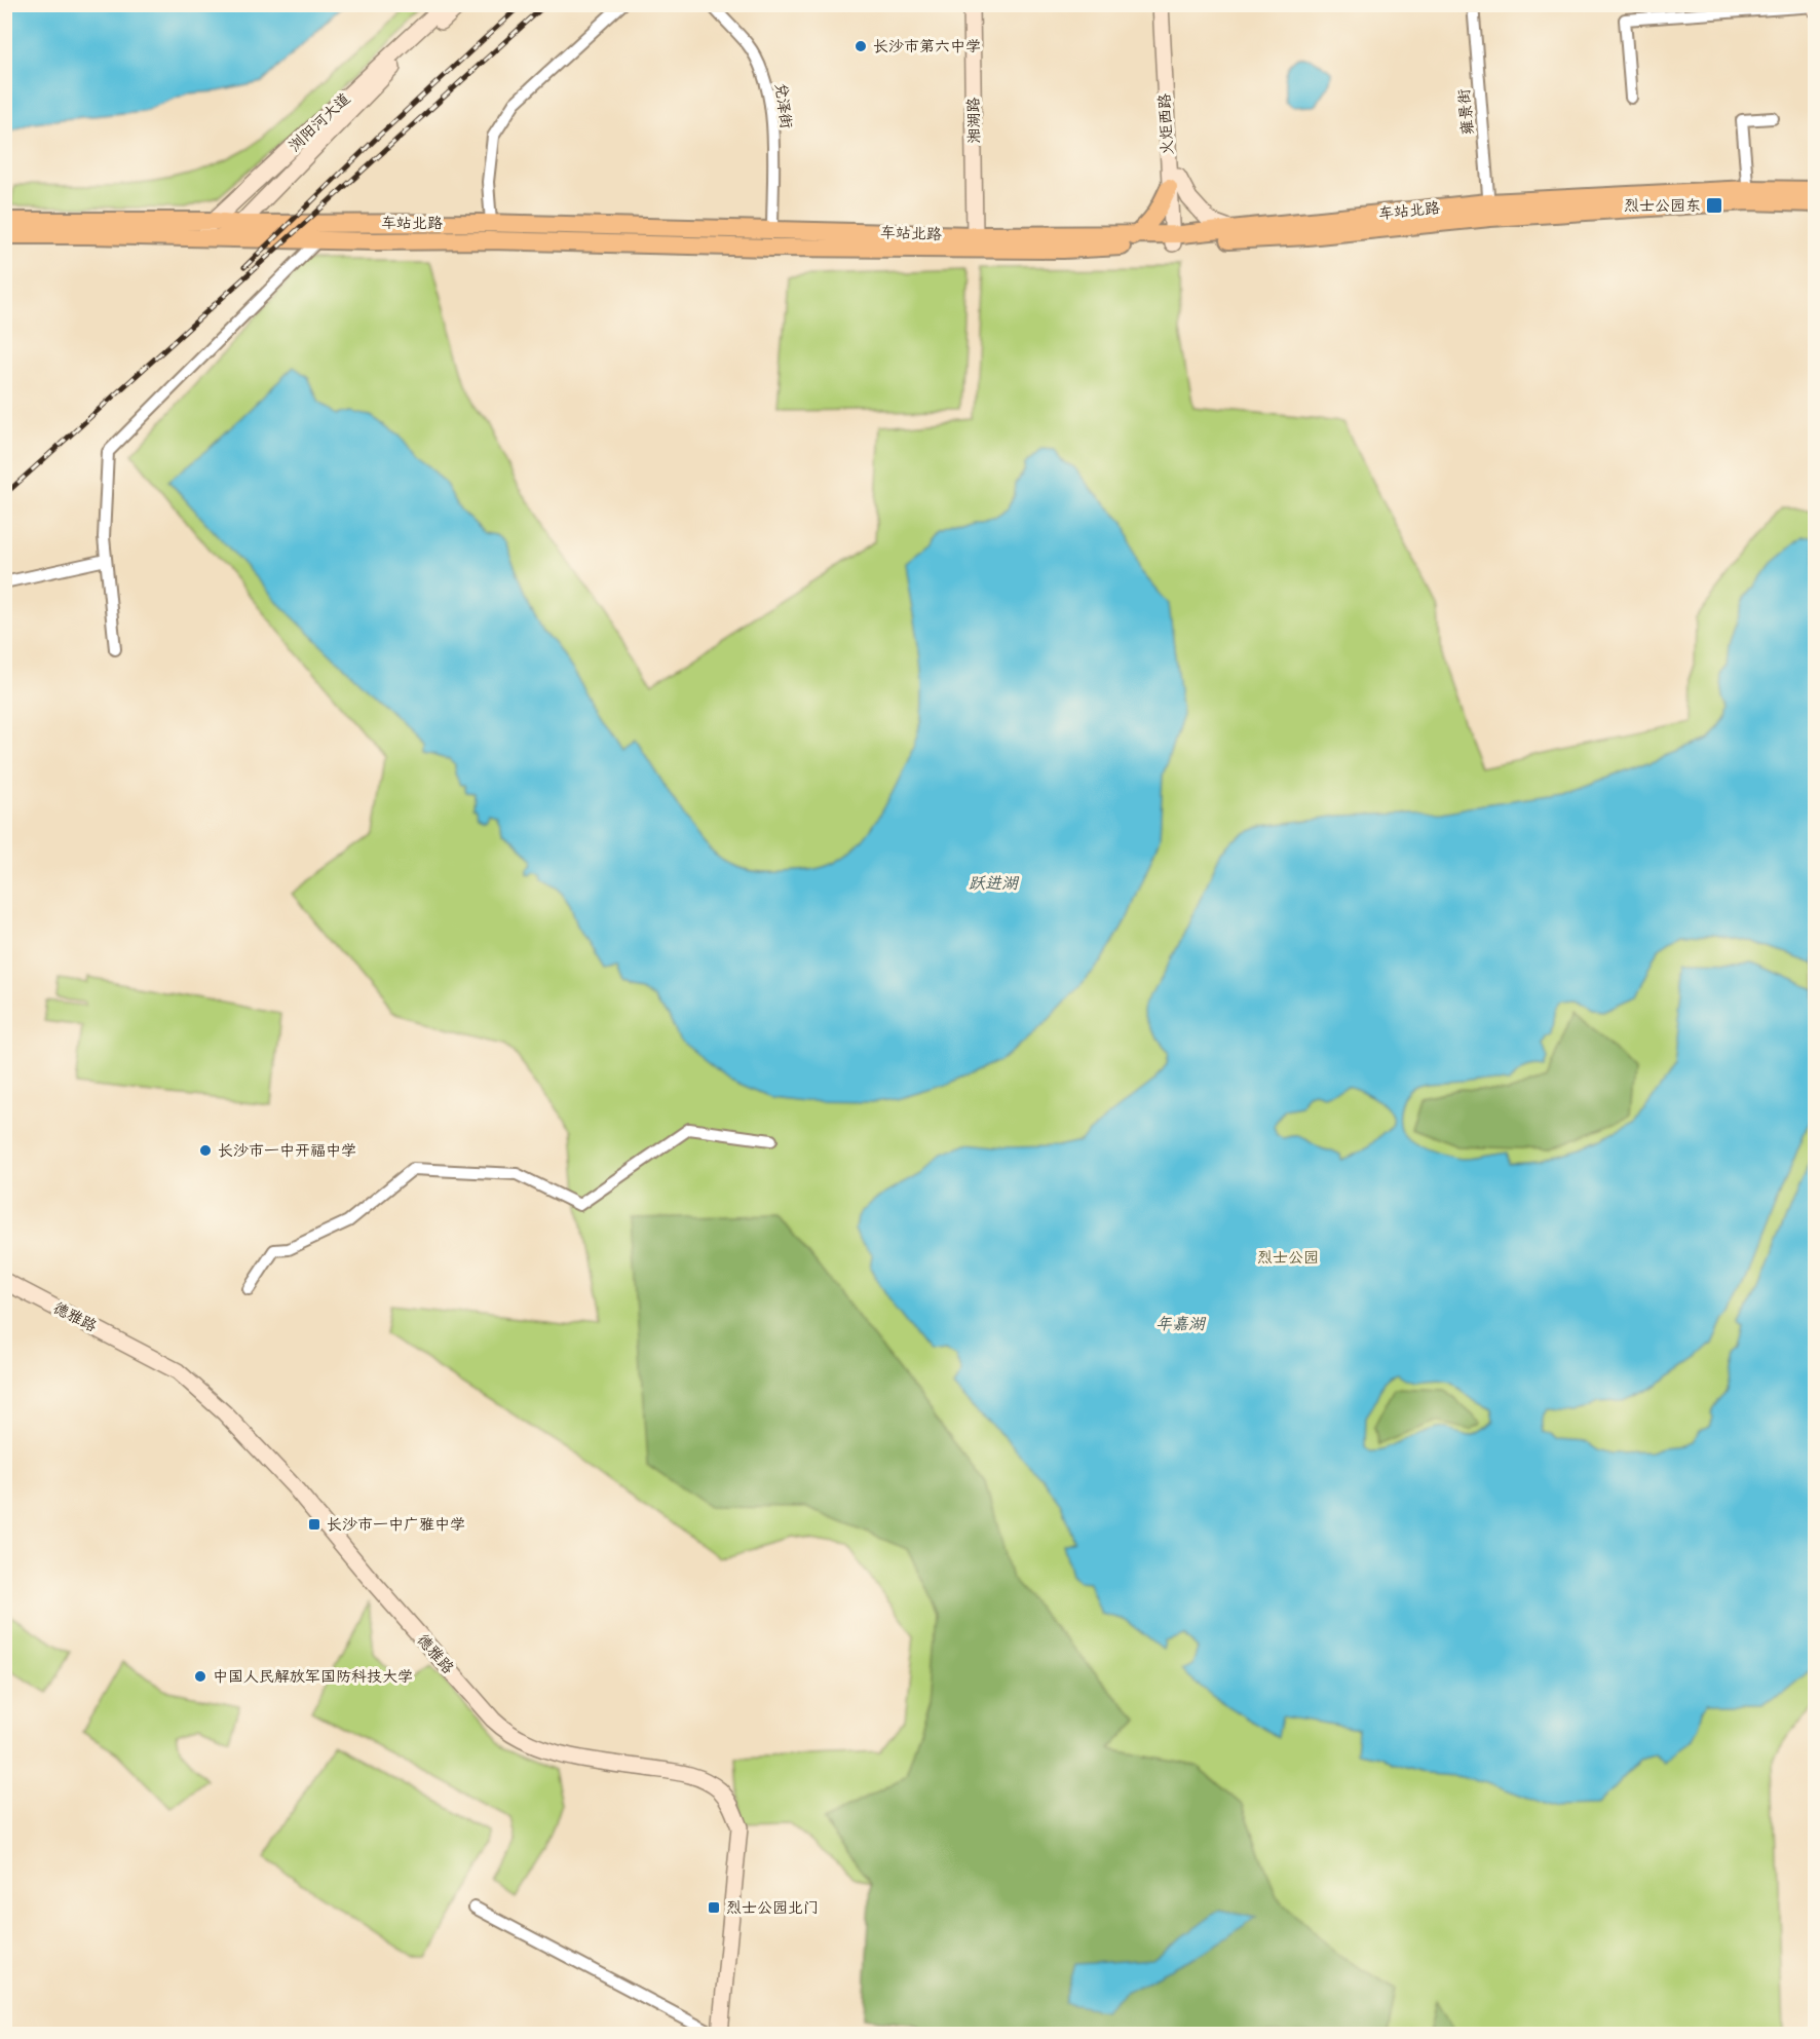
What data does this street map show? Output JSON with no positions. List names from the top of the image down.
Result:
{
  "streets": {
    "main road": ["车站北路"],
    "street": [
      "兑泽街",
      "雍景街",
      "湘湖路",
      "浏阳河大道",
      "火炬西路",
      "德雅路"
    ]
  },
  "crossings": [
    ["兑泽街", "车站北路"],
    ["雍景街", "车站北路"],
    ["湘湖路", "车站北路"],
    ["浏阳河大道", "车站北路"],
    ["火炬西路", "车站北路"]
  ],
  "water": ["跃进湖", "年嘉湖"],
  "parks": ["烈士公园"],
  "places": {
    "other": ["长沙市第六中学", "长沙市一中开福中学", "中国人民解放军国防科技大学"],
    "transit": ["烈士公园东", "长沙市一中广雅中学", "烈士公园北门"]
  }
}
